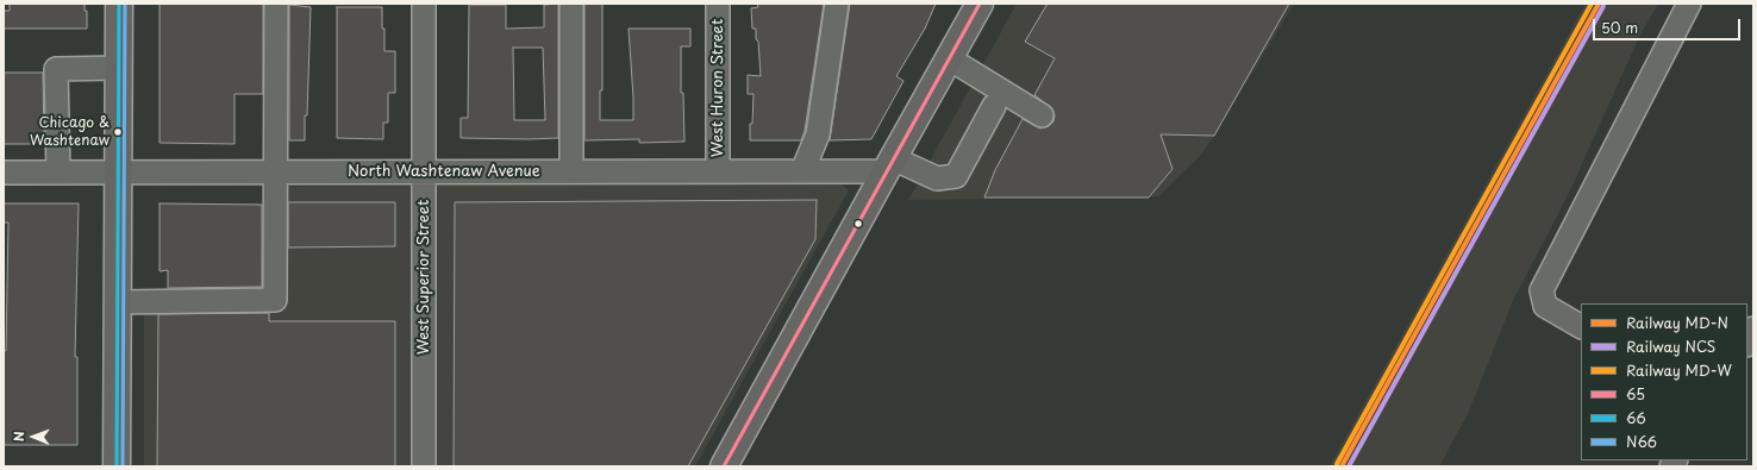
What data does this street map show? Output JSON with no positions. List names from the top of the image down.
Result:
{
  "streets": {
    "street": ["West Huron Street", "North Washtenaw Avenue", "West Superior Street"]
  },
  "crossings": [
    ["West Huron Street", "North Washtenaw Avenue"],
    ["North Washtenaw Avenue", "West Superior Street"]
  ],
  "places": ["Chicago & Washtenaw"],
  "lines": [
    "rail line MD-N",
    "rail line MD-W",
    "transit line 65",
    "transit line 66",
    "transit line N66",
    "rail line NCS"
  ],
  "legend": [
    "Railway MD-N",
    "Railway NCS",
    "Railway MD-W",
    "65",
    "66",
    "N66"
  ],
  "scale_bar": "50 m",
  "north": "left"
}
